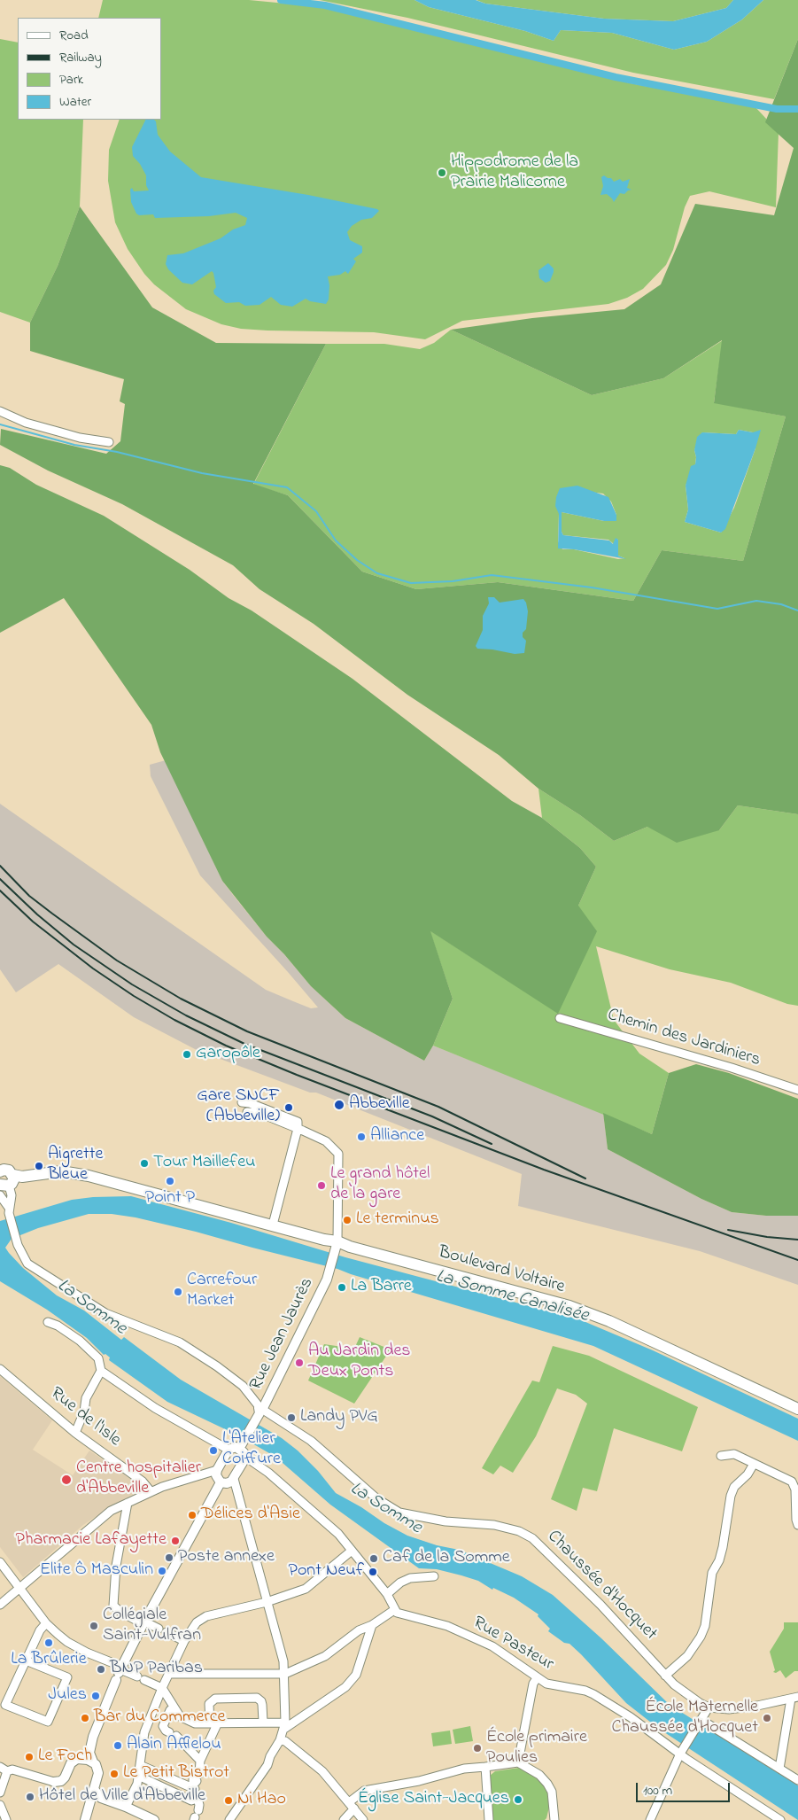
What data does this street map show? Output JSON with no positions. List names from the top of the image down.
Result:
{
  "streets": {
    "main road": ["Boulevard Voltaire"],
    "street": [
      "Chemin des Jardiniers",
      "Rue Jean Jaurès",
      "Rue de l'Isle",
      "Chaussée d'Hocquet",
      "Rue Pasteur"
    ]
  },
  "crossings": [
    ["Boulevard Voltaire", "Rue Jean Jaurès"],
    ["Rue Jean Jaurès", "Chaussée d'Hocquet"]
  ],
  "water": ["La Somme Canalisée", "La Somme"],
  "places": [
    "Hippodrome de la Prairie Malicorne",
    "Garopôle",
    "Abbeville",
    "Gare SNCF (Abbeville)",
    "Alliance",
    "Tour Maillefeu",
    "Aigrette Bleue",
    "Point P",
    "Le grand hôtel de la gare",
    "Le terminus",
    "La Barre",
    "Carrefour Market",
    "Au Jardin des Deux Ponts",
    "Landy PVG",
    "L'Atelier Coiffure",
    "Centre hospitalier d'Abbeville",
    "Délices d'Asie",
    "Pharmacie Lafayette",
    "Poste annexe",
    "Caf de la Somme",
    "Elite Ô Masculin",
    "Pont Neuf",
    "Collégiale Saint-Vulfran",
    "La Brûlerie",
    "BNP Paribas",
    "Jules",
    "Bar du Commerce",
    "École Maternelle Chaussée d'Hocquet",
    "Alain Afflelou",
    "École primaire Poulies",
    "Le Foch",
    "Le Petit Bistrot",
    "Hôtel de Ville d'Abbeville",
    "Église Saint-Jacques",
    "Ni Hao"
  ],
  "legend": [
    "Road",
    "Railway",
    "Park",
    "Water"
  ],
  "scale_bar": "100 m"
}
